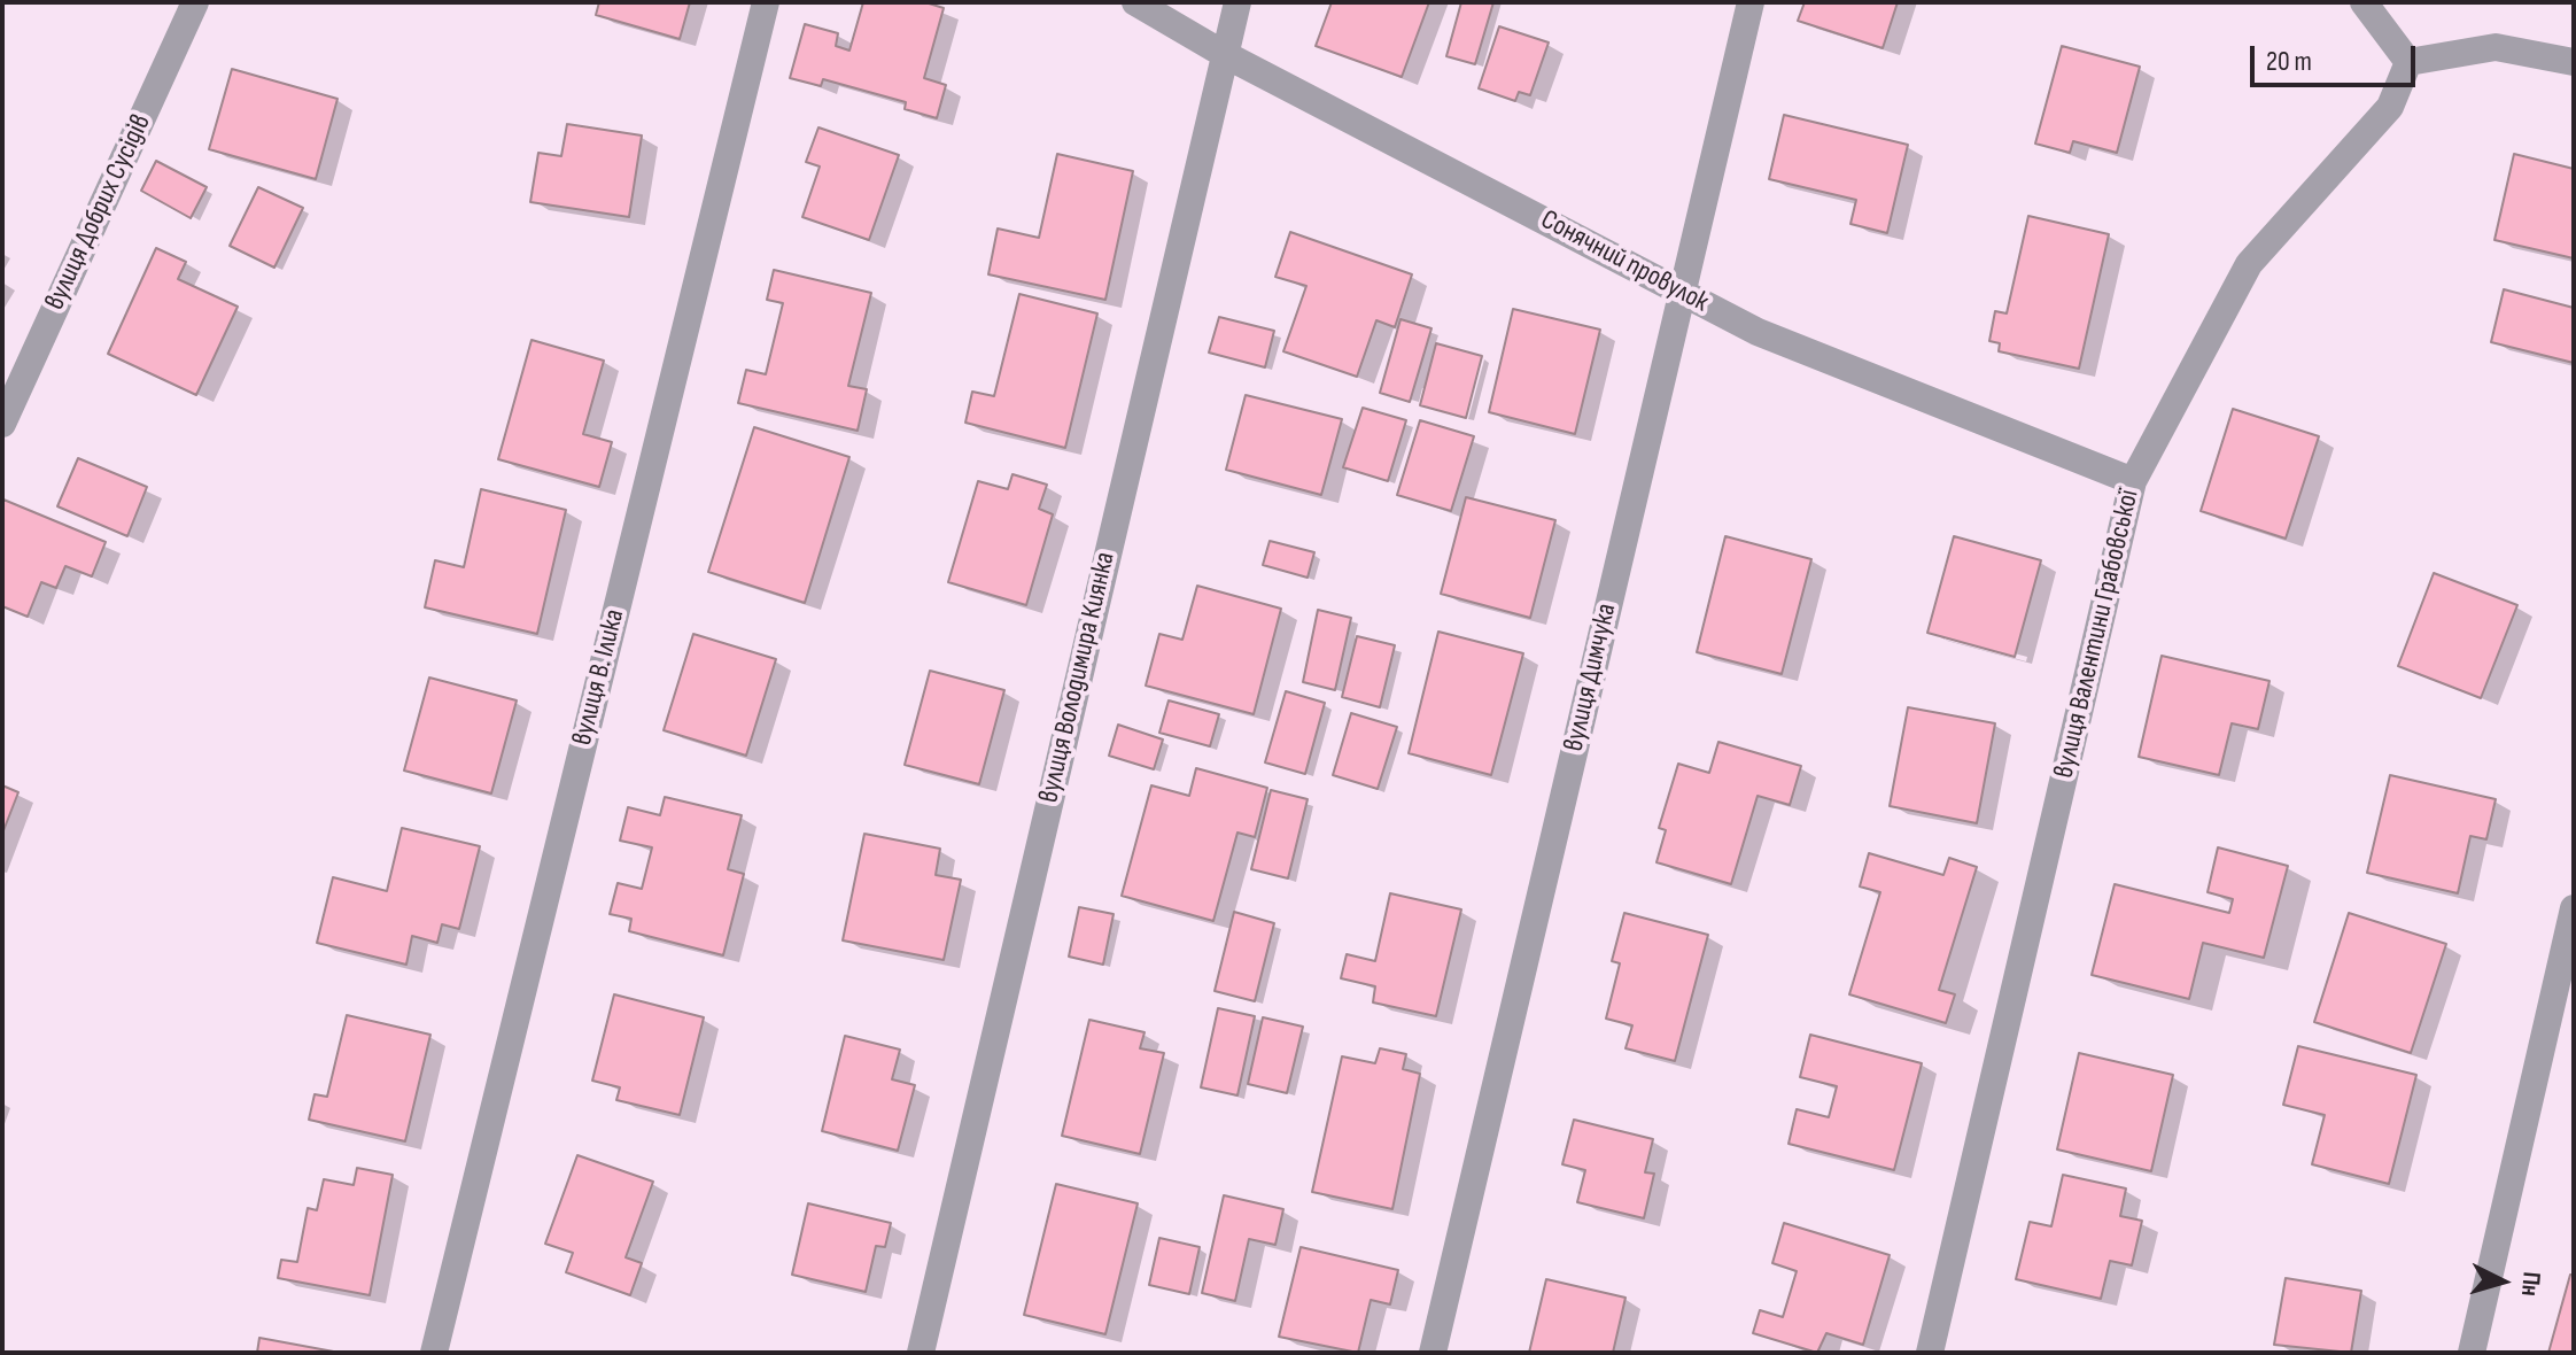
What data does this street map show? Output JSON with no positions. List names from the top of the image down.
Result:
{
  "streets": {
    "street": [
      "вулиця Добрих Сусідів",
      "Сонячний провулок",
      "вулиця Валентини Грабовської",
      "вулиця В. Ілика",
      "вулиця Володимира Киянка",
      "вулиця Димчука"
    ]
  },
  "crossings": [
    ["Сонячний провулок", "вулиця Валентини Грабовської"],
    ["Сонячний провулок", "вулиця Володимира Киянка"],
    ["Сонячний провулок", "вулиця Димчука"]
  ],
  "scale_bar": "20 m",
  "north": "right"
}
